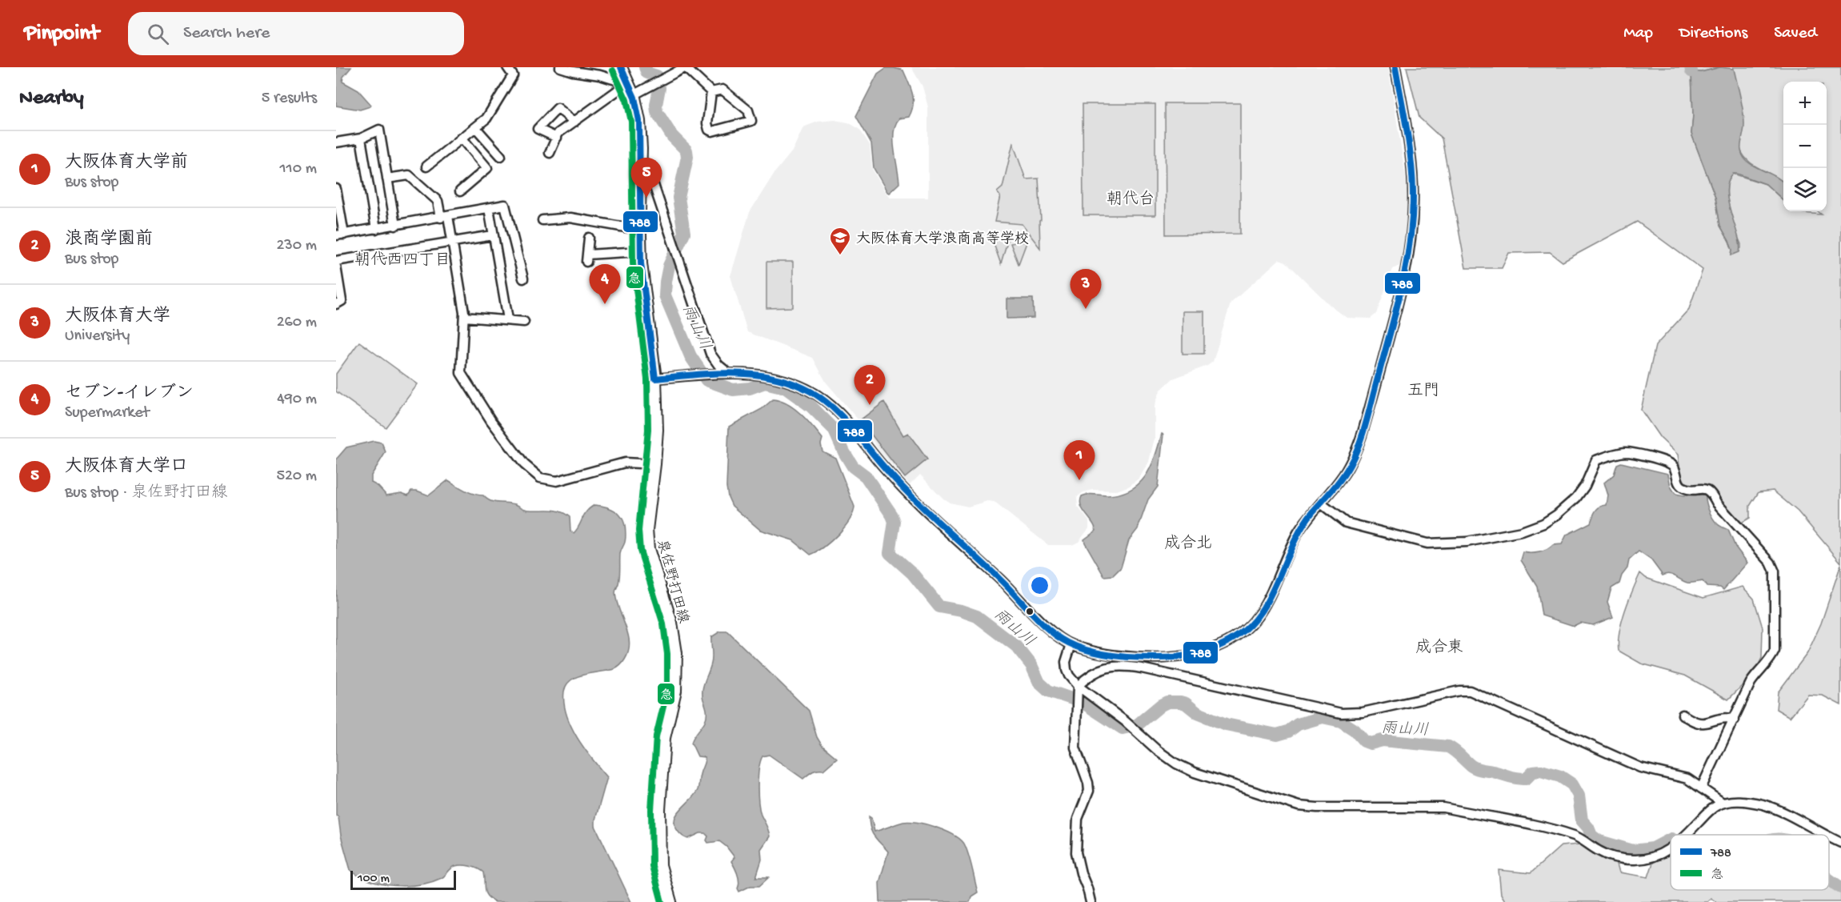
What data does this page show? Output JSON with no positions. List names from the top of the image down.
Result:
{
  "streets": {
    "main road": ["泉佐野打田線"]
  },
  "districts": [
    "朝代台",
    "朝代西四丁目",
    "五門",
    "成合北",
    "成合東"
  ],
  "water": ["雨山川"],
  "places": {
    "school or university": ["大阪体育大学浪商高等学校"]
  },
  "lines": ["transit line 788", "transit line 急"],
  "legend": ["788", "急"],
  "scale_bar": "100 m",
  "page": {
    "header": "Pinpoint",
    "search": "Search here",
    "nav": ["Map", "Directions", "Saved"],
    "heading": ["Nearby", "5 results"],
    "map_buttons": ["+", "−"],
    "list": [
      {
        "mark": "1",
        "name": "大阪体育大学前",
        "note": "Bus stop",
        "value": "110 m"
      },
      {
        "mark": "2",
        "name": "浪商学園前",
        "note": "Bus stop",
        "value": "230 m"
      },
      {
        "mark": "3",
        "name": "大阪体育大学",
        "note": "University",
        "value": "260 m"
      },
      {
        "mark": "4",
        "name": "セブン-イレブン",
        "note": "Supermarket",
        "value": "490 m"
      },
      {
        "mark": "5",
        "name": "大阪体育大学口",
        "note": "Bus stop · 泉佐野打田線",
        "value": "520 m"
      }
    ],
    "pins": [
      "5",
      "4",
      "3",
      "2",
      "1"
    ],
    "scale": "100 m"
  }
}
